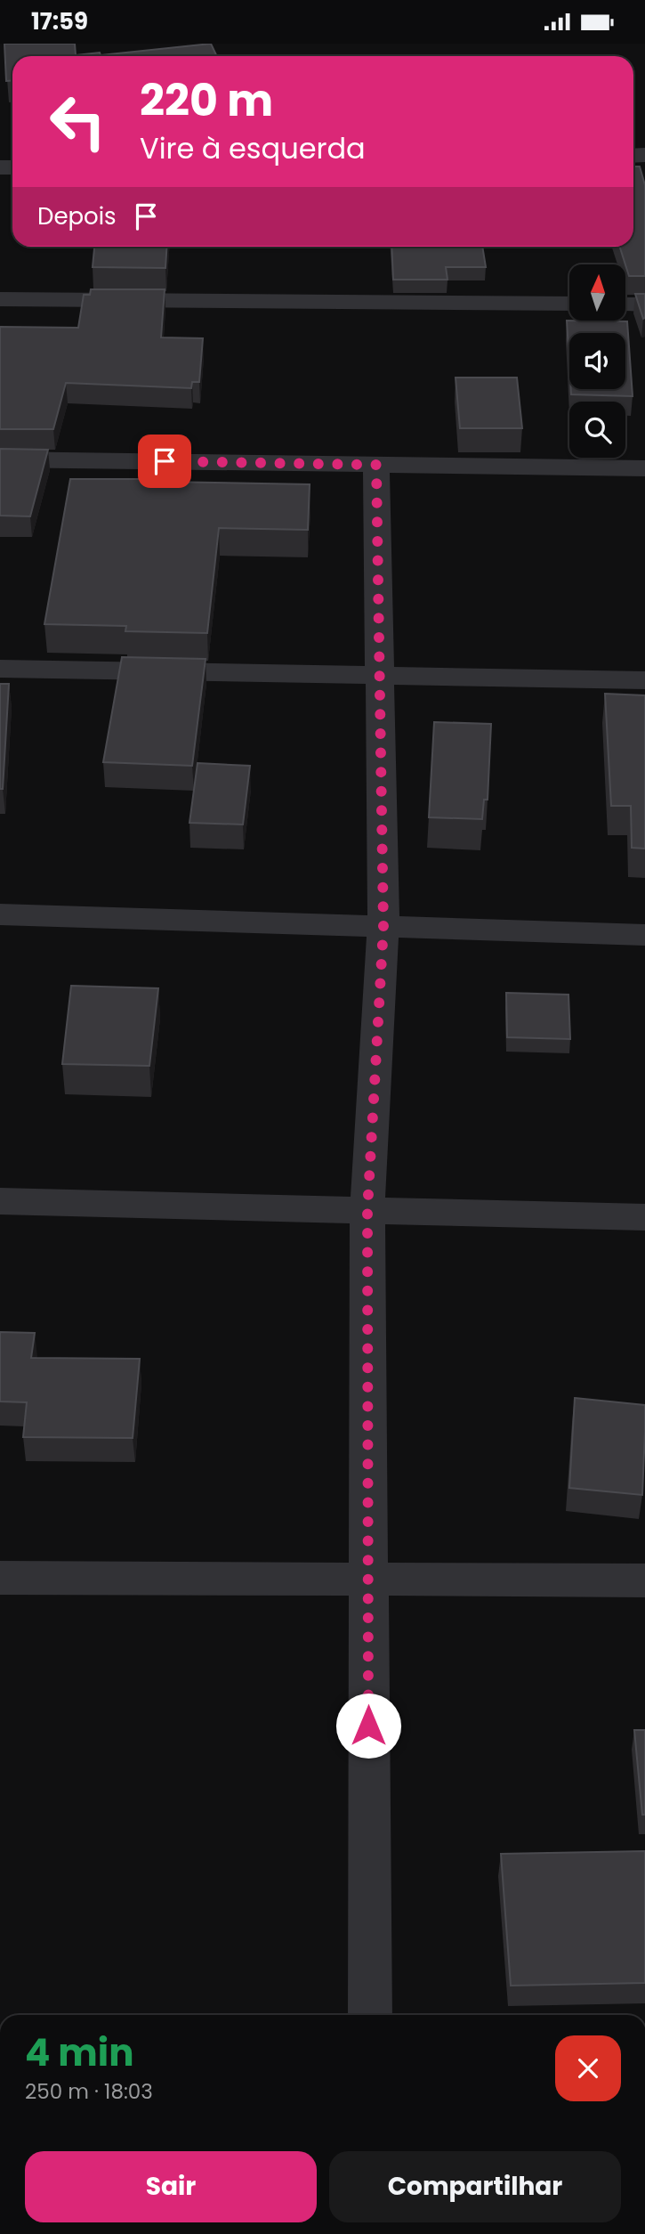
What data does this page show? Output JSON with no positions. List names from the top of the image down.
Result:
{
  "north": "top",
  "page": {
    "status": "17:59",
    "turn": ["220 m", "Vire à esquerda"],
    "then": "Depois",
    "heading": ["4 min", "250 m · 18:03"],
    "buttons": ["Sair", "Compartilhar"]
  }
}
